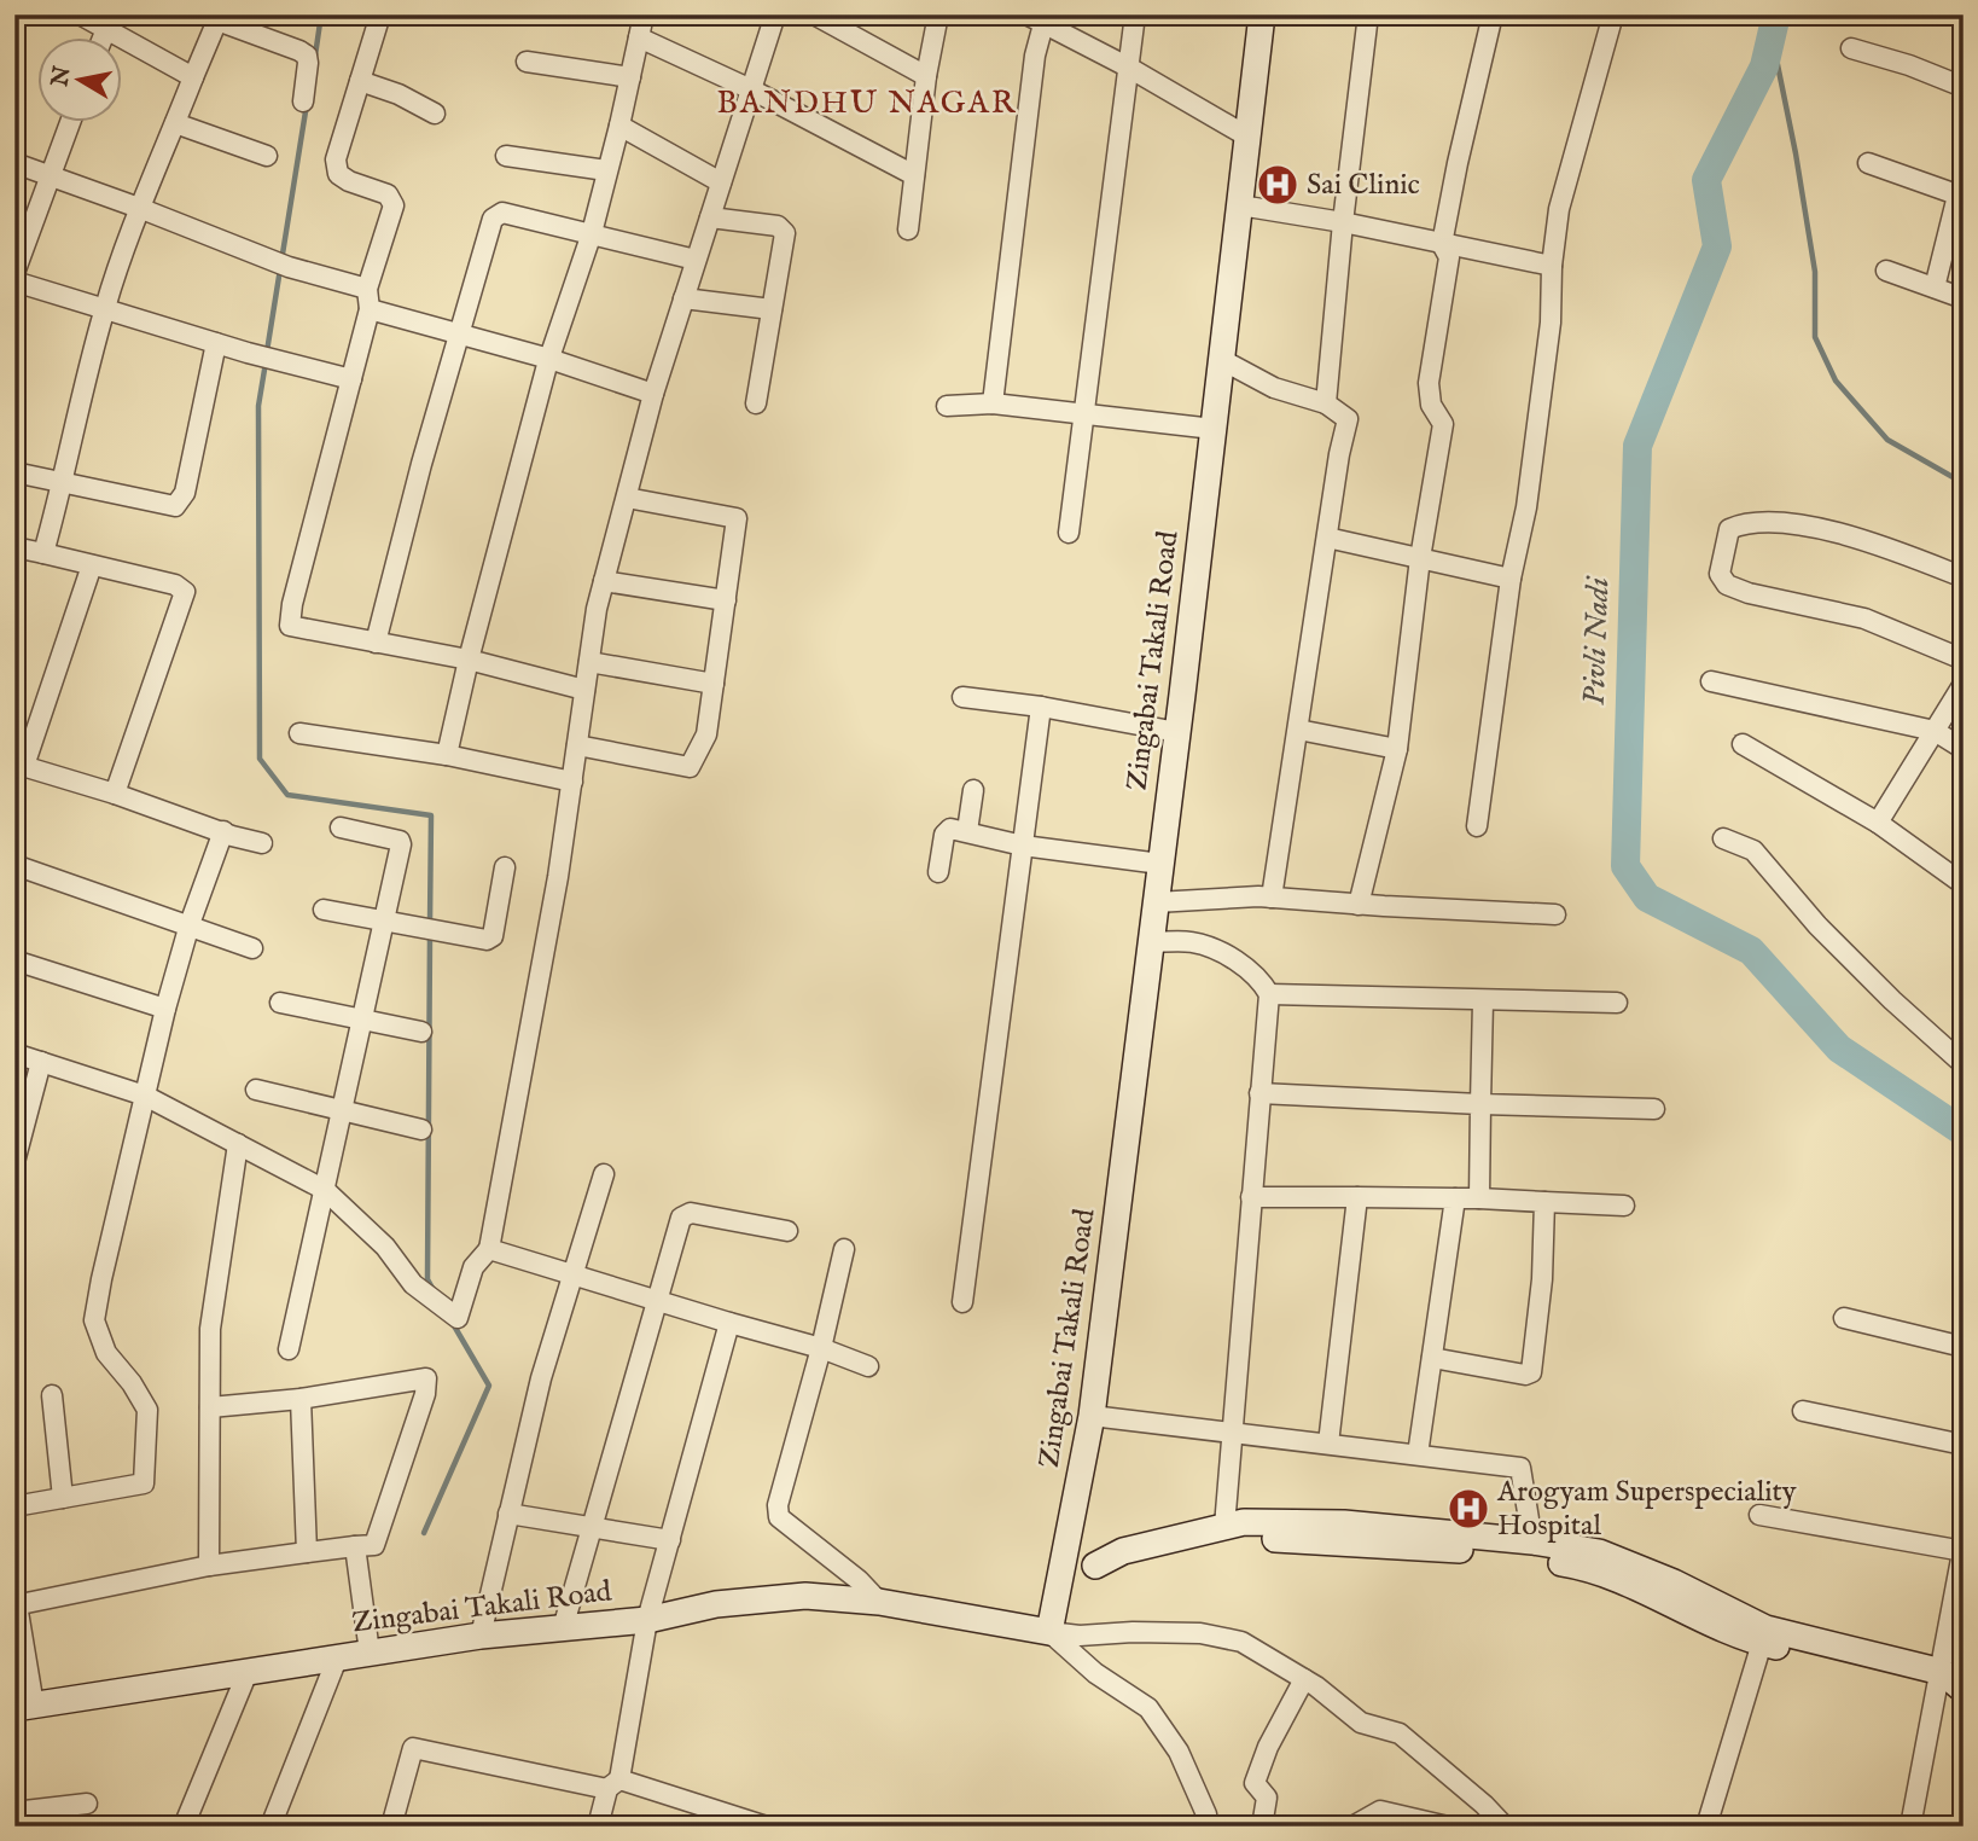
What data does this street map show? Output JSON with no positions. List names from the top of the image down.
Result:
{
  "streets": {
    "street": ["Zingabai Takali Road"]
  },
  "districts": ["BANDHU NAGAR"],
  "water": ["Pivli Nadi"],
  "places": {
    "hospital": ["Sai Clinic", "Arogyam Superspeciality Hospital"]
  },
  "north": "left"
}
